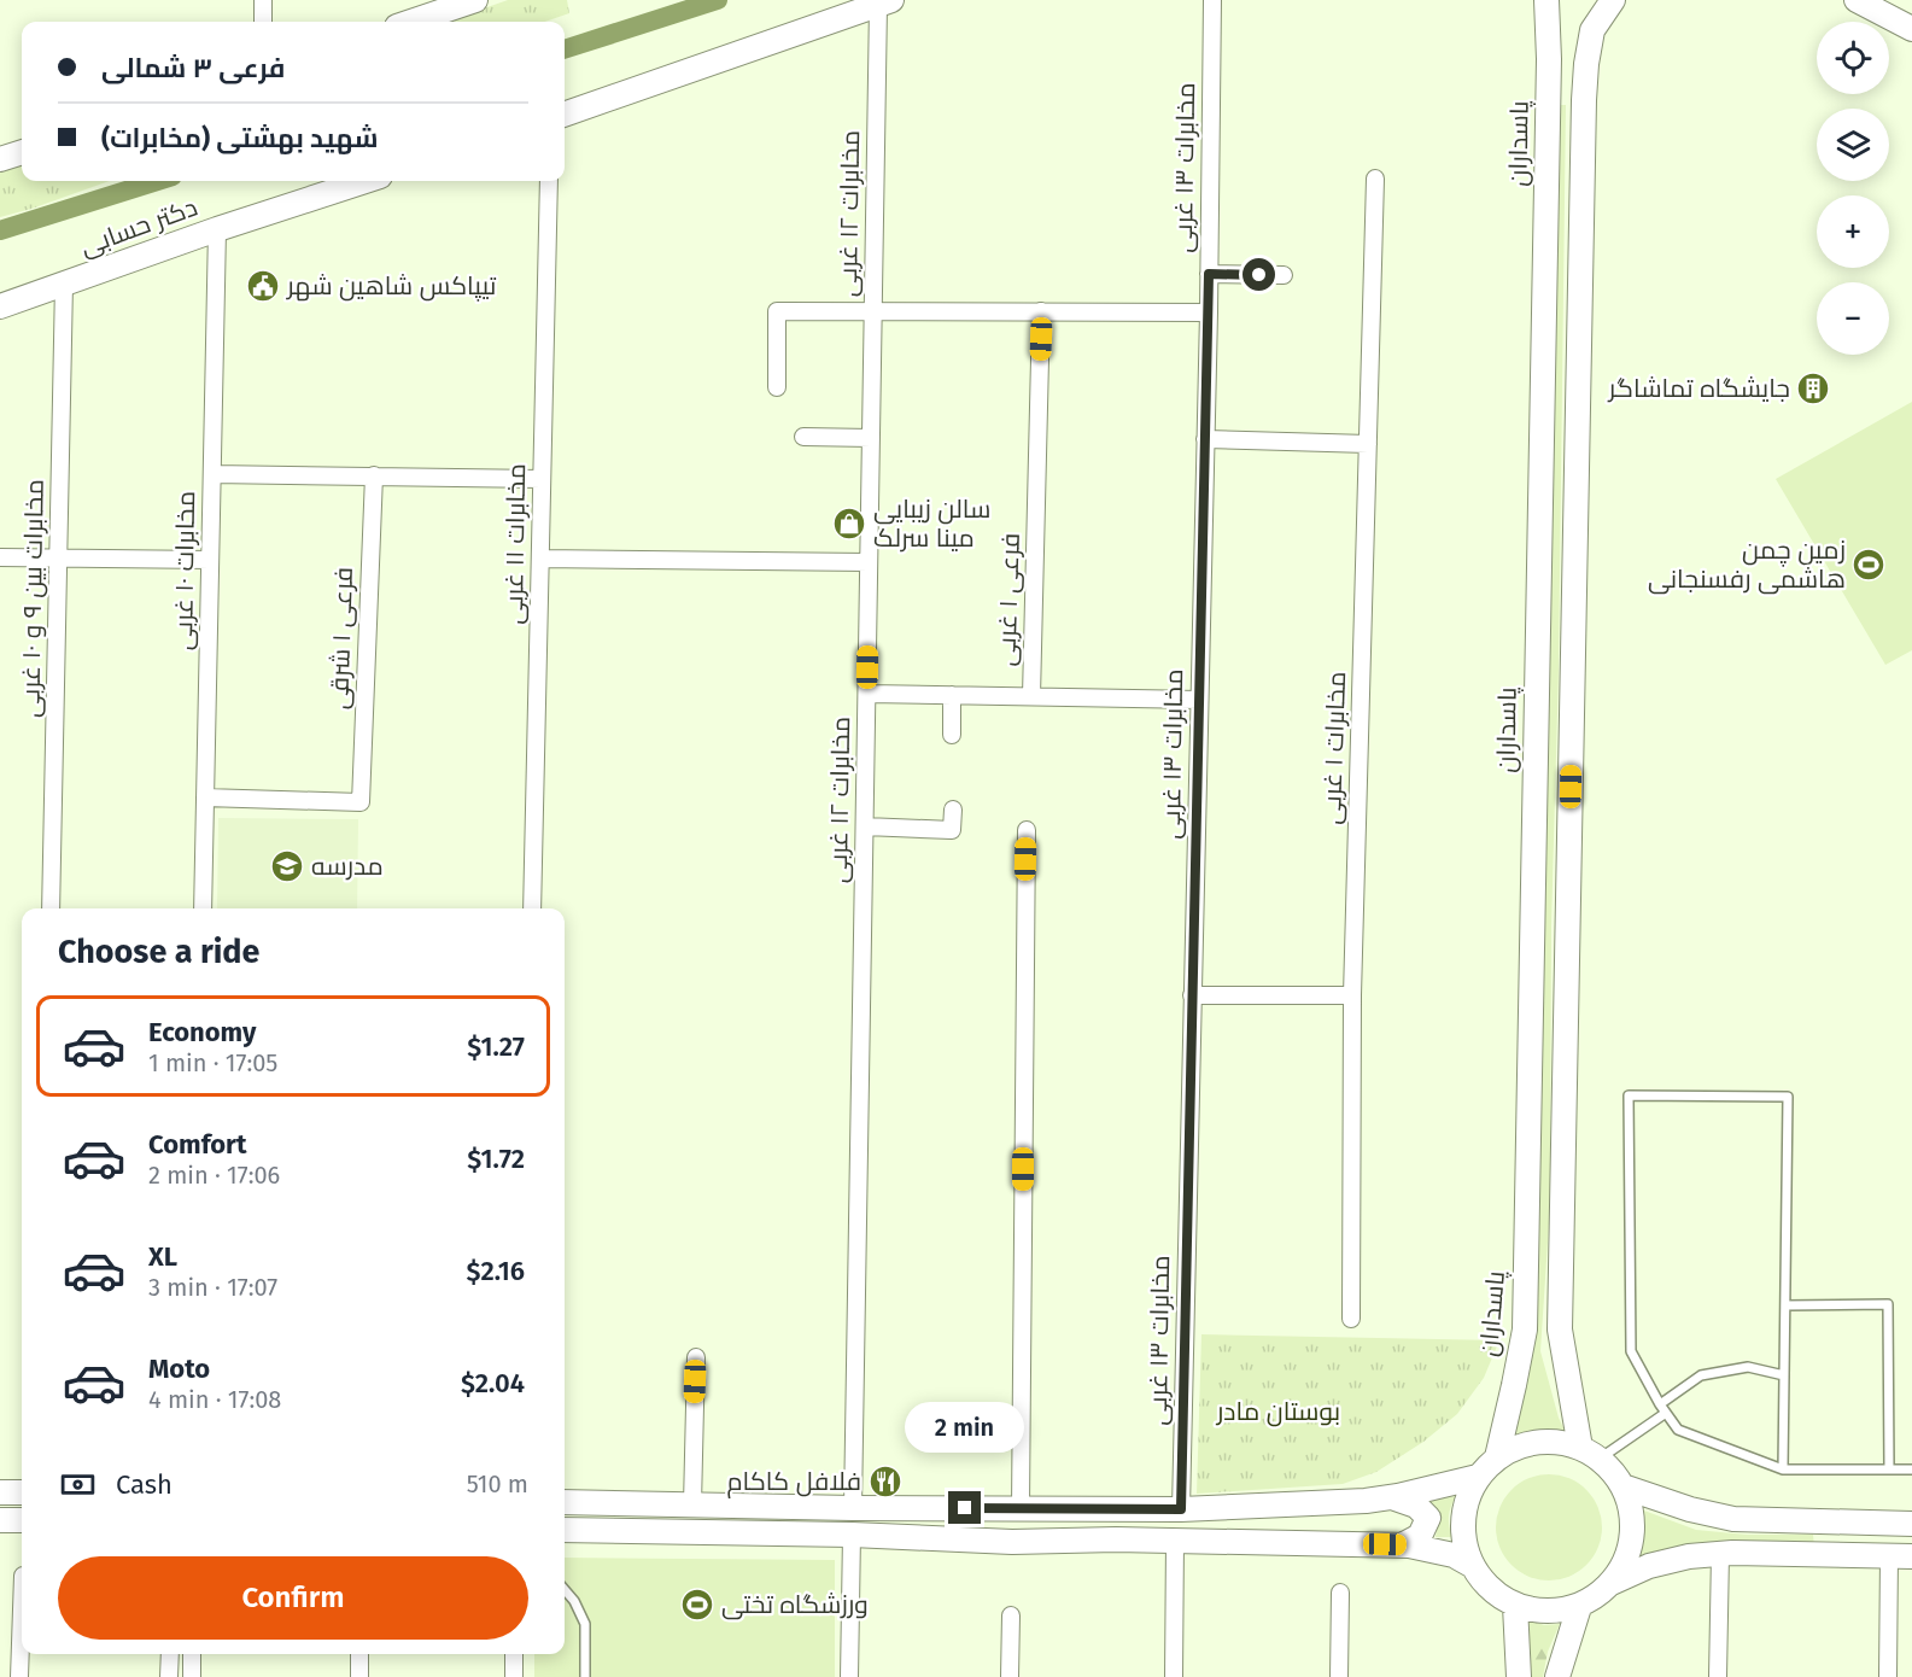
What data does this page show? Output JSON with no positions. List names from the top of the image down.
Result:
{
  "streets": {
    "main road": ["پاسداران", "دکتر حسابی"],
    "street": [
      "مخابرات ۱۳ غربی",
      "مخابرات ۱۲ غربی",
      "مخابرات ۱۱ غربی",
      "مخابرات ۱۰ غربی",
      "مخابرات بین ۹ و ۱۰ غربی",
      "فرعی ۱ غربی",
      "فرعی ۱ شرقی",
      "مخابرات ۱ غربی"
    ]
  },
  "crossings": [
    ["دکتر حسابی", "مخابرات ۱۰ غربی"],
    ["دکتر حسابی", "مخابرات بین ۹ و ۱۰ غربی"],
    ["مخابرات ۱۰ غربی", "فرعی ۱ شرقی"]
  ],
  "parks": ["بوستان مادر"],
  "places": {
    "public building": ["تیپاکس شاهین شهر"],
    "building": ["جایشگاه تماشاگر"],
    "shop": ["سالن زیبایی مینا سرلک"],
    "sports": ["زمین چمن هاشمی رفسنجانی", "ورزشگاه تختی"],
    "school or university": ["مدرسه"],
    "restaurant": ["فلافل کاکام"]
  },
  "page": {
    "map_buttons": ["+", "−"],
    "banner": ["فرعی ۳ شمالی", "شهید بهشتی (مخابرات)"],
    "heading": "Choose a ride",
    "list": [
      {
        "name": "Economy",
        "note": "1 min · 17:05",
        "value": "$1.27"
      },
      {
        "name": "Comfort",
        "note": "2 min · 17:06",
        "value": "$1.72"
      },
      {
        "name": "XL",
        "note": "3 min · 17:07",
        "value": "$2.16"
      },
      {
        "name": "Moto",
        "note": "4 min · 17:08",
        "value": "$2.04"
      }
    ],
    "bubble": "2 min",
    "pay": ["Cash", "510 m"],
    "buttons": "Confirm"
  }
}
